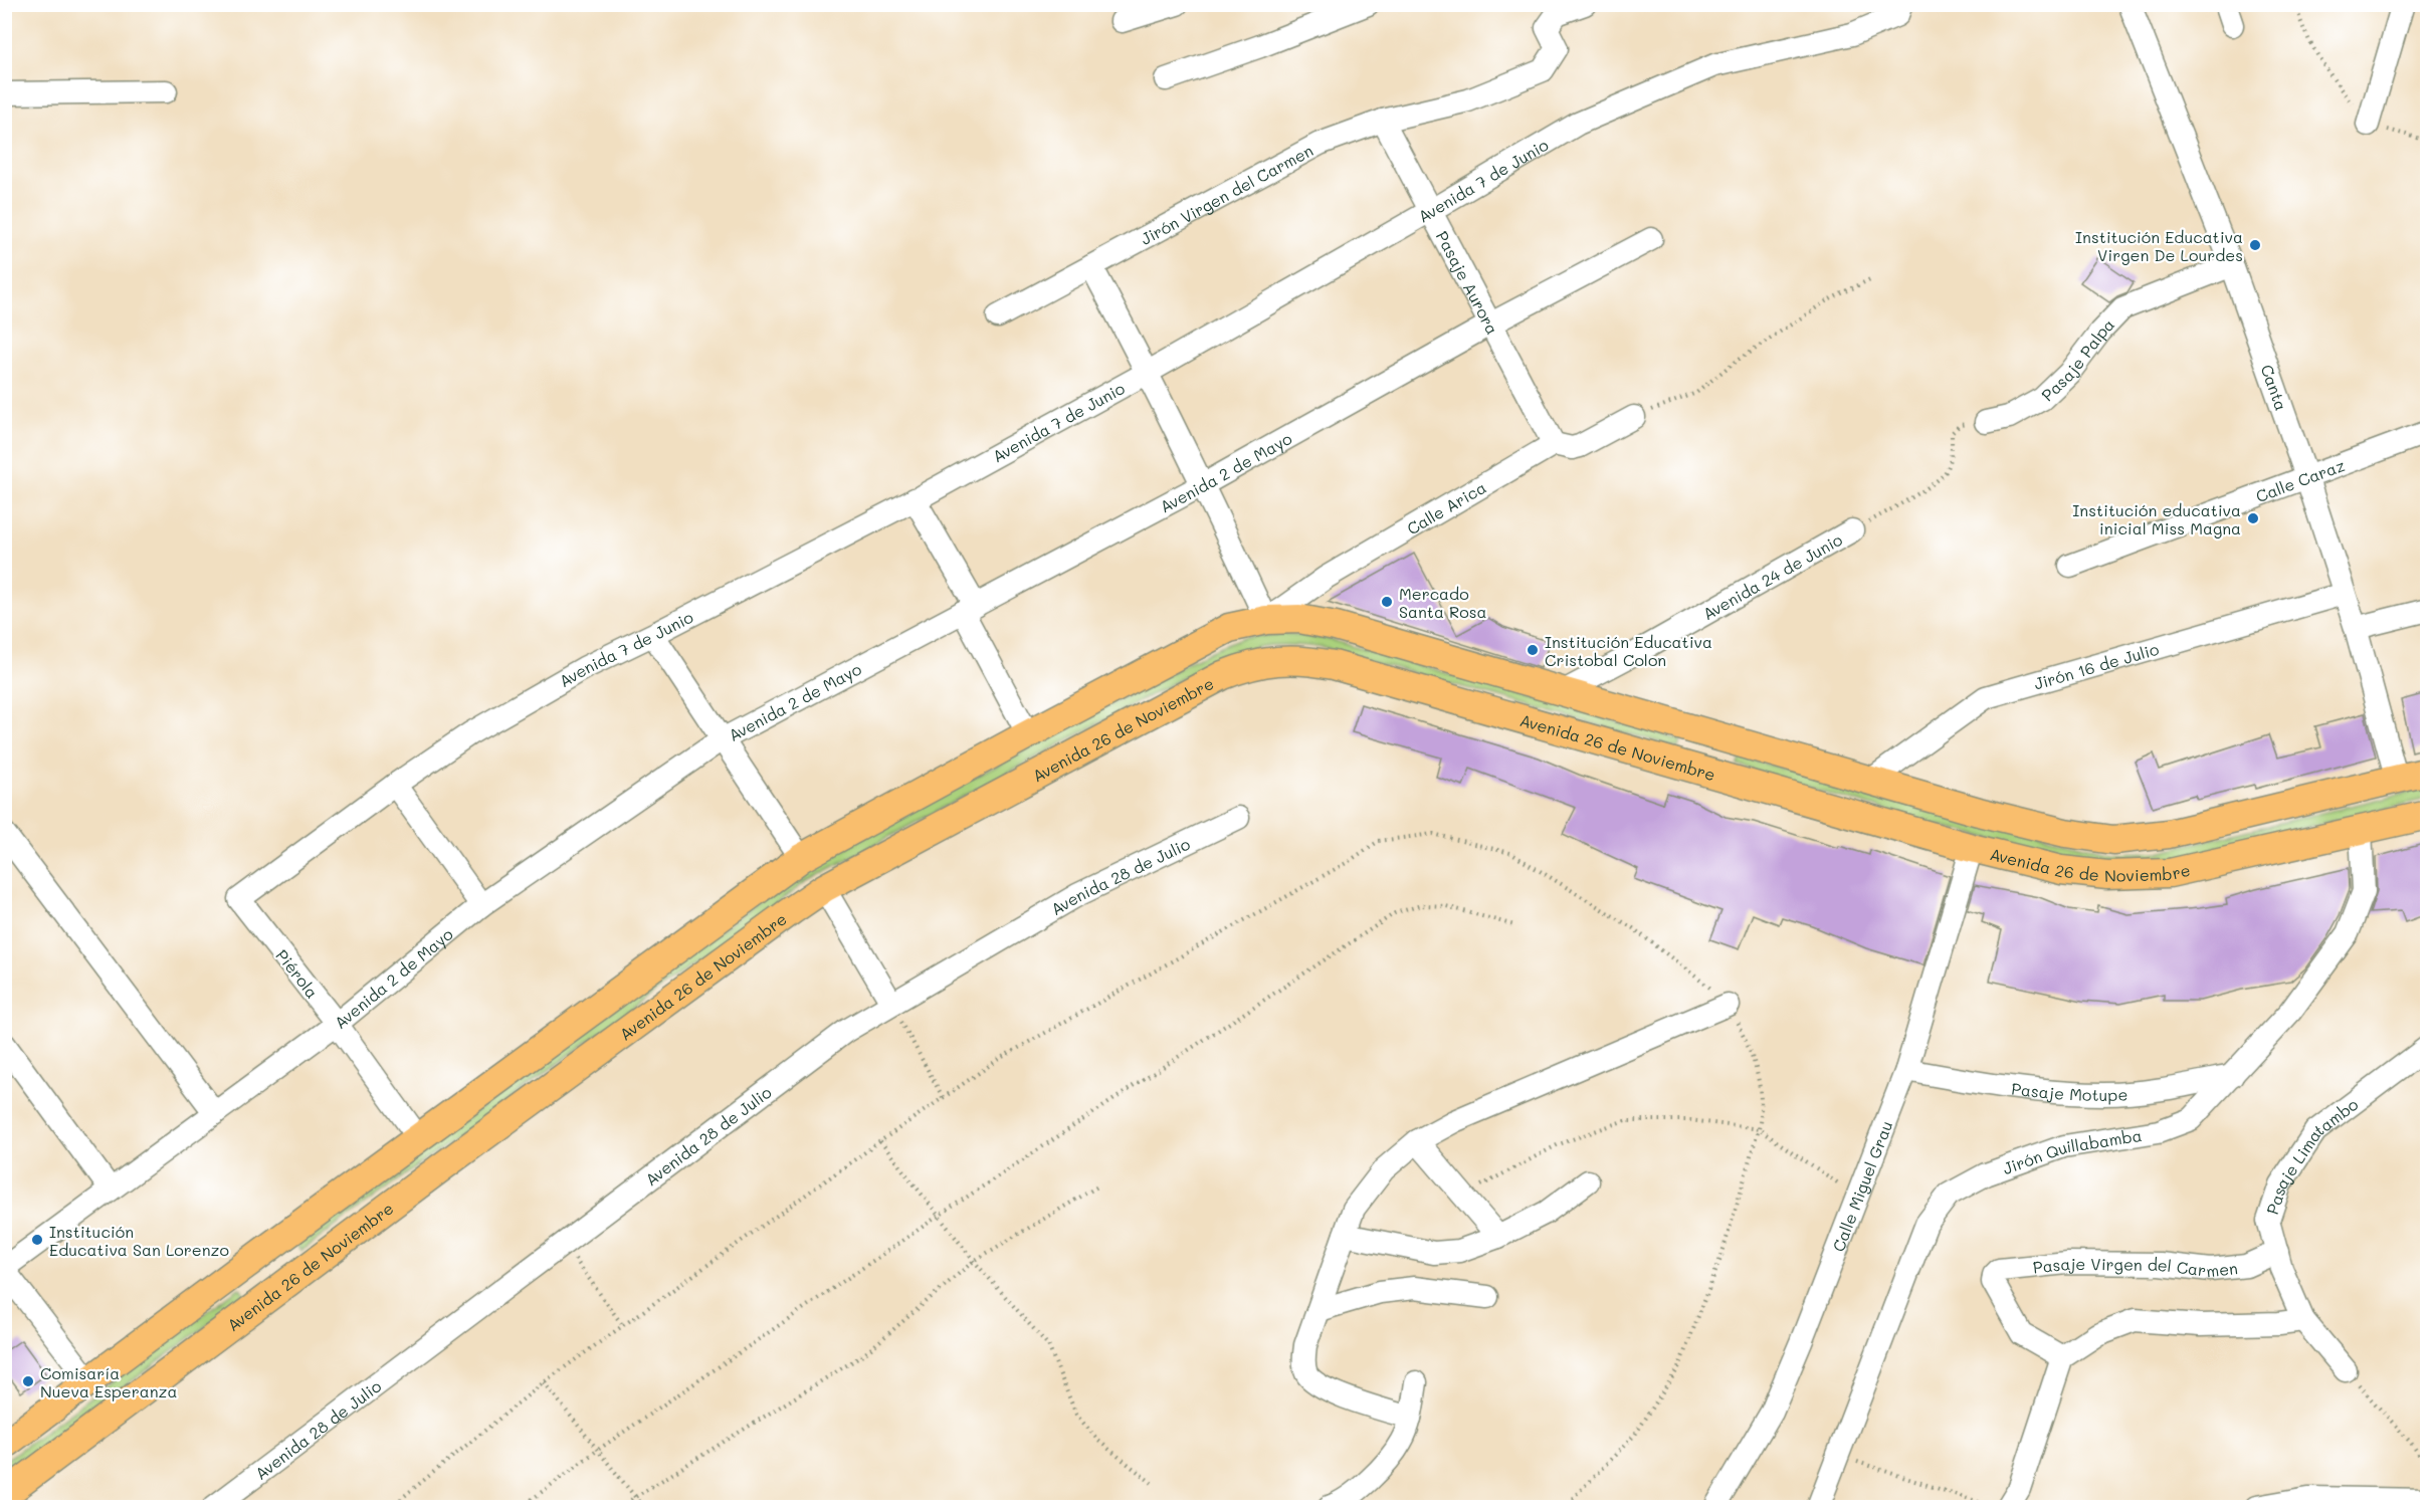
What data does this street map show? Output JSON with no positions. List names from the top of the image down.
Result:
{
  "streets": {
    "main road": ["Avenida 26 de Noviembre"],
    "street": [
      "Avenida 7 de Junio",
      "Jirón Virgen del Carmen",
      "Pasaje Aurora",
      "Pasaje Palpa",
      "Canta",
      "Avenida 2 de Mayo",
      "Calle Caraz",
      "Calle Arica",
      "Avenida 24 de Junio",
      "Jirón 16 de Julio",
      "Avenida 28 de Julio",
      "Piérola",
      "Pasaje Motupe",
      "Jirón Quillabamba",
      "Pasaje Limatambo",
      "Calle Miguel Grau",
      "Pasaje Virgen del Carmen"
    ]
  },
  "crossings": [
    ["Avenida 7 de Junio", "Pasaje Aurora"],
    ["Avenida 7 de Junio", "Piérola"],
    ["Jirón Virgen del Carmen", "Pasaje Aurora"],
    ["Pasaje Aurora", "Avenida 2 de Mayo"],
    ["Pasaje Aurora", "Calle Arica"],
    ["Pasaje Palpa", "Canta"],
    ["Canta", "Calle Caraz"],
    ["Canta", "Jirón 16 de Julio"],
    ["Canta", "Avenida 26 de Noviembre"],
    ["Avenida 2 de Mayo", "Piérola"],
    ["Calle Arica", "Avenida 26 de Noviembre"],
    ["Avenida 24 de Junio", "Avenida 26 de Noviembre"],
    ["Jirón 16 de Julio", "Avenida 26 de Noviembre"],
    ["Avenida 26 de Noviembre", "Piérola"],
    ["Avenida 26 de Noviembre", "Jirón Quillabamba"],
    ["Avenida 26 de Noviembre", "Calle Miguel Grau"],
    ["Pasaje Motupe", "Jirón Quillabamba"],
    ["Pasaje Motupe", "Calle Miguel Grau"],
    ["Pasaje Limatambo", "Pasaje Virgen del Carmen"]
  ],
  "places": [
    "Institución Educativa Virgen De Lourdes",
    "Institución educativa inicial Miss Magna",
    "Mercado Santa Rosa",
    "Institución Educativa Cristobal Colon",
    "Institución Educativa San Lorenzo",
    "Comisaría Nueva Esperanza"
  ]
}
